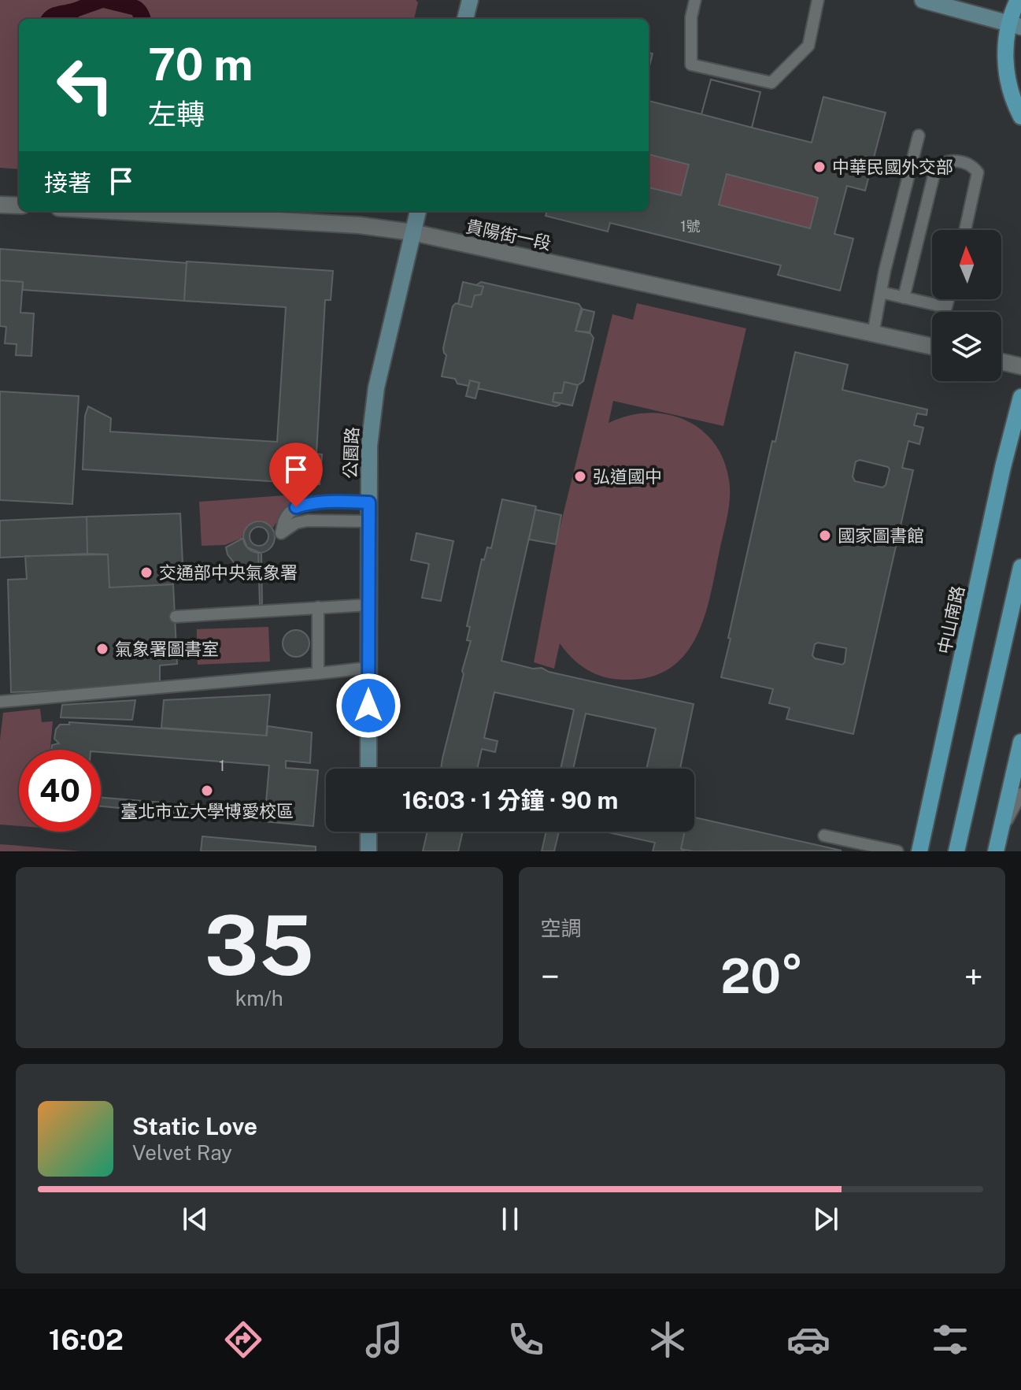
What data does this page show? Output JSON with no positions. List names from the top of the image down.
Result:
{
  "streets": {
    "main road": ["中山南路"],
    "street": ["貴陽街一段", "公園路"]
  },
  "crossings": [
    ["貴陽街一段", "公園路"]
  ],
  "places": [
    "中華民國外交部",
    "弘道國中",
    "國家圖書館",
    "交通部中央氣象署",
    "氣象署圖書室",
    "臺北市立大學博愛校區"
  ],
  "house_numbers": ["1號", "1"],
  "north": "top",
  "page": {
    "turn": ["70 m", "左轉"],
    "then": "接著",
    "limit": "40",
    "trip": "16:03 · 1 分鐘 · 90 m",
    "tile": [
      ["35", "km/h"],
      "空調"
    ],
    "heat": ["−", "20°", "+"],
    "song": ["Static Love", "Velvet Ray"],
    "tabs": "16:02"
  }
}
